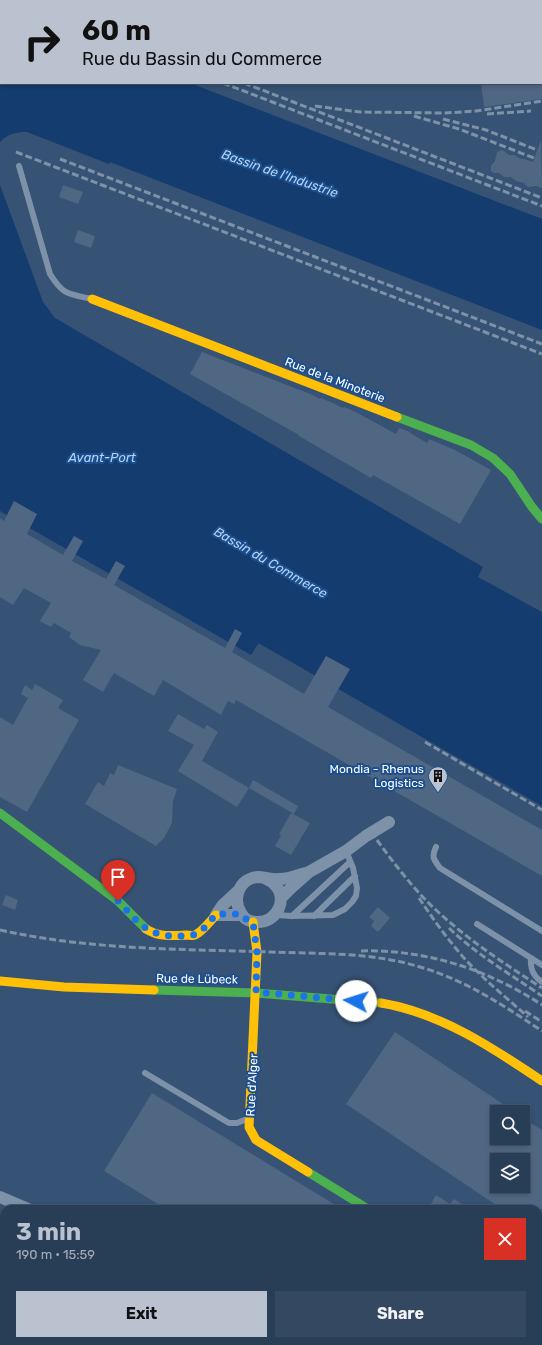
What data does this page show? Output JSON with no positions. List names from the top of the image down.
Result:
{
  "streets": {
    "street": ["Rue de la Minoterie", "Rue de Lübeck", "Rue d'Alger"]
  },
  "crossings": [
    ["Rue de Lübeck", "Rue d'Alger"]
  ],
  "water": ["Bassin de l'Industrie", "Avant-Port", "Bassin du Commerce"],
  "places": {
    "building": ["Mondia - Rhenus Logistics"]
  },
  "page": {
    "turn": ["60 m", "Rue du Bassin du Commerce"],
    "heading": ["3 min", "190 m · 15:59"],
    "buttons": ["Exit", "Share"]
  }
}
